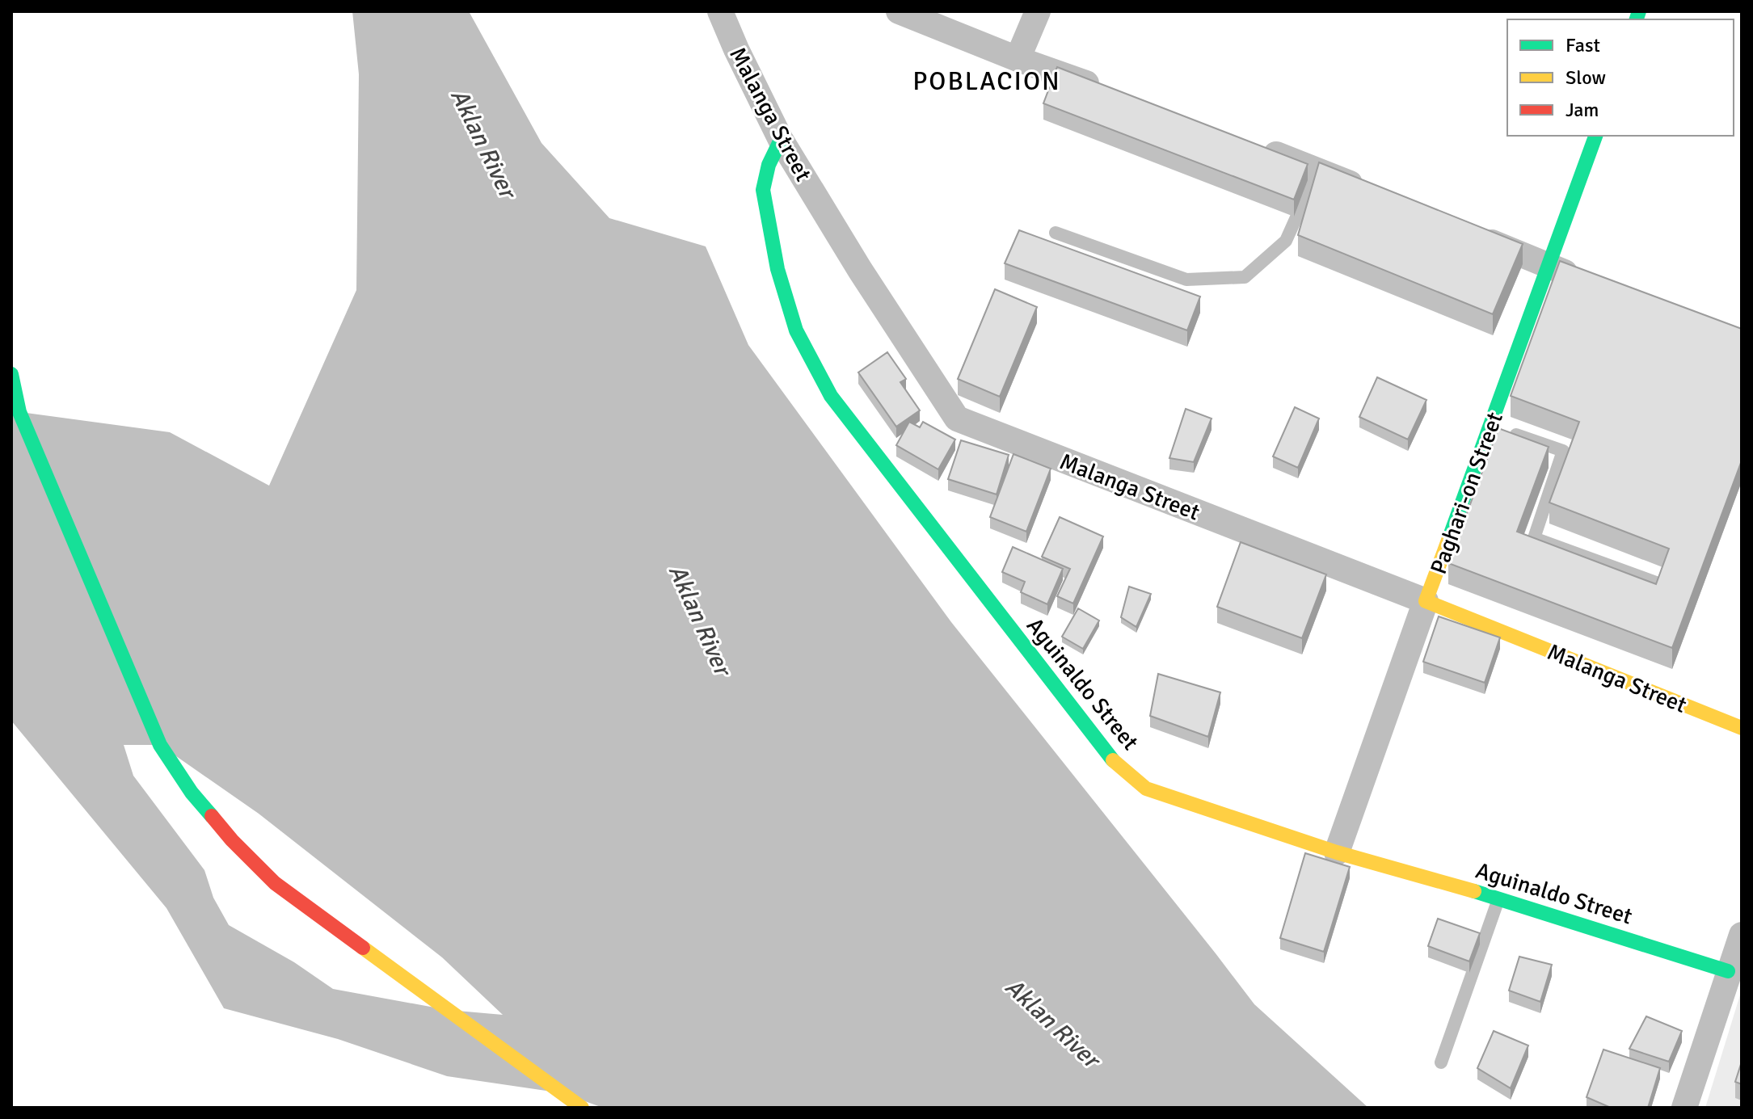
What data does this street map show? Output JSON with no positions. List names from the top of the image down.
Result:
{
  "streets": {
    "street": ["Malanga Street", "Paghari-on Street", "Aguinaldo Street"]
  },
  "crossings": [
    ["Malanga Street", "Paghari-on Street"],
    ["Malanga Street", "Aguinaldo Street"],
    ["Paghari-on Street", "Aguinaldo Street"]
  ],
  "districts": ["POBLACION"],
  "water": ["Aklan River"],
  "legend": ["Fast", "Slow", "Jam"]
}
